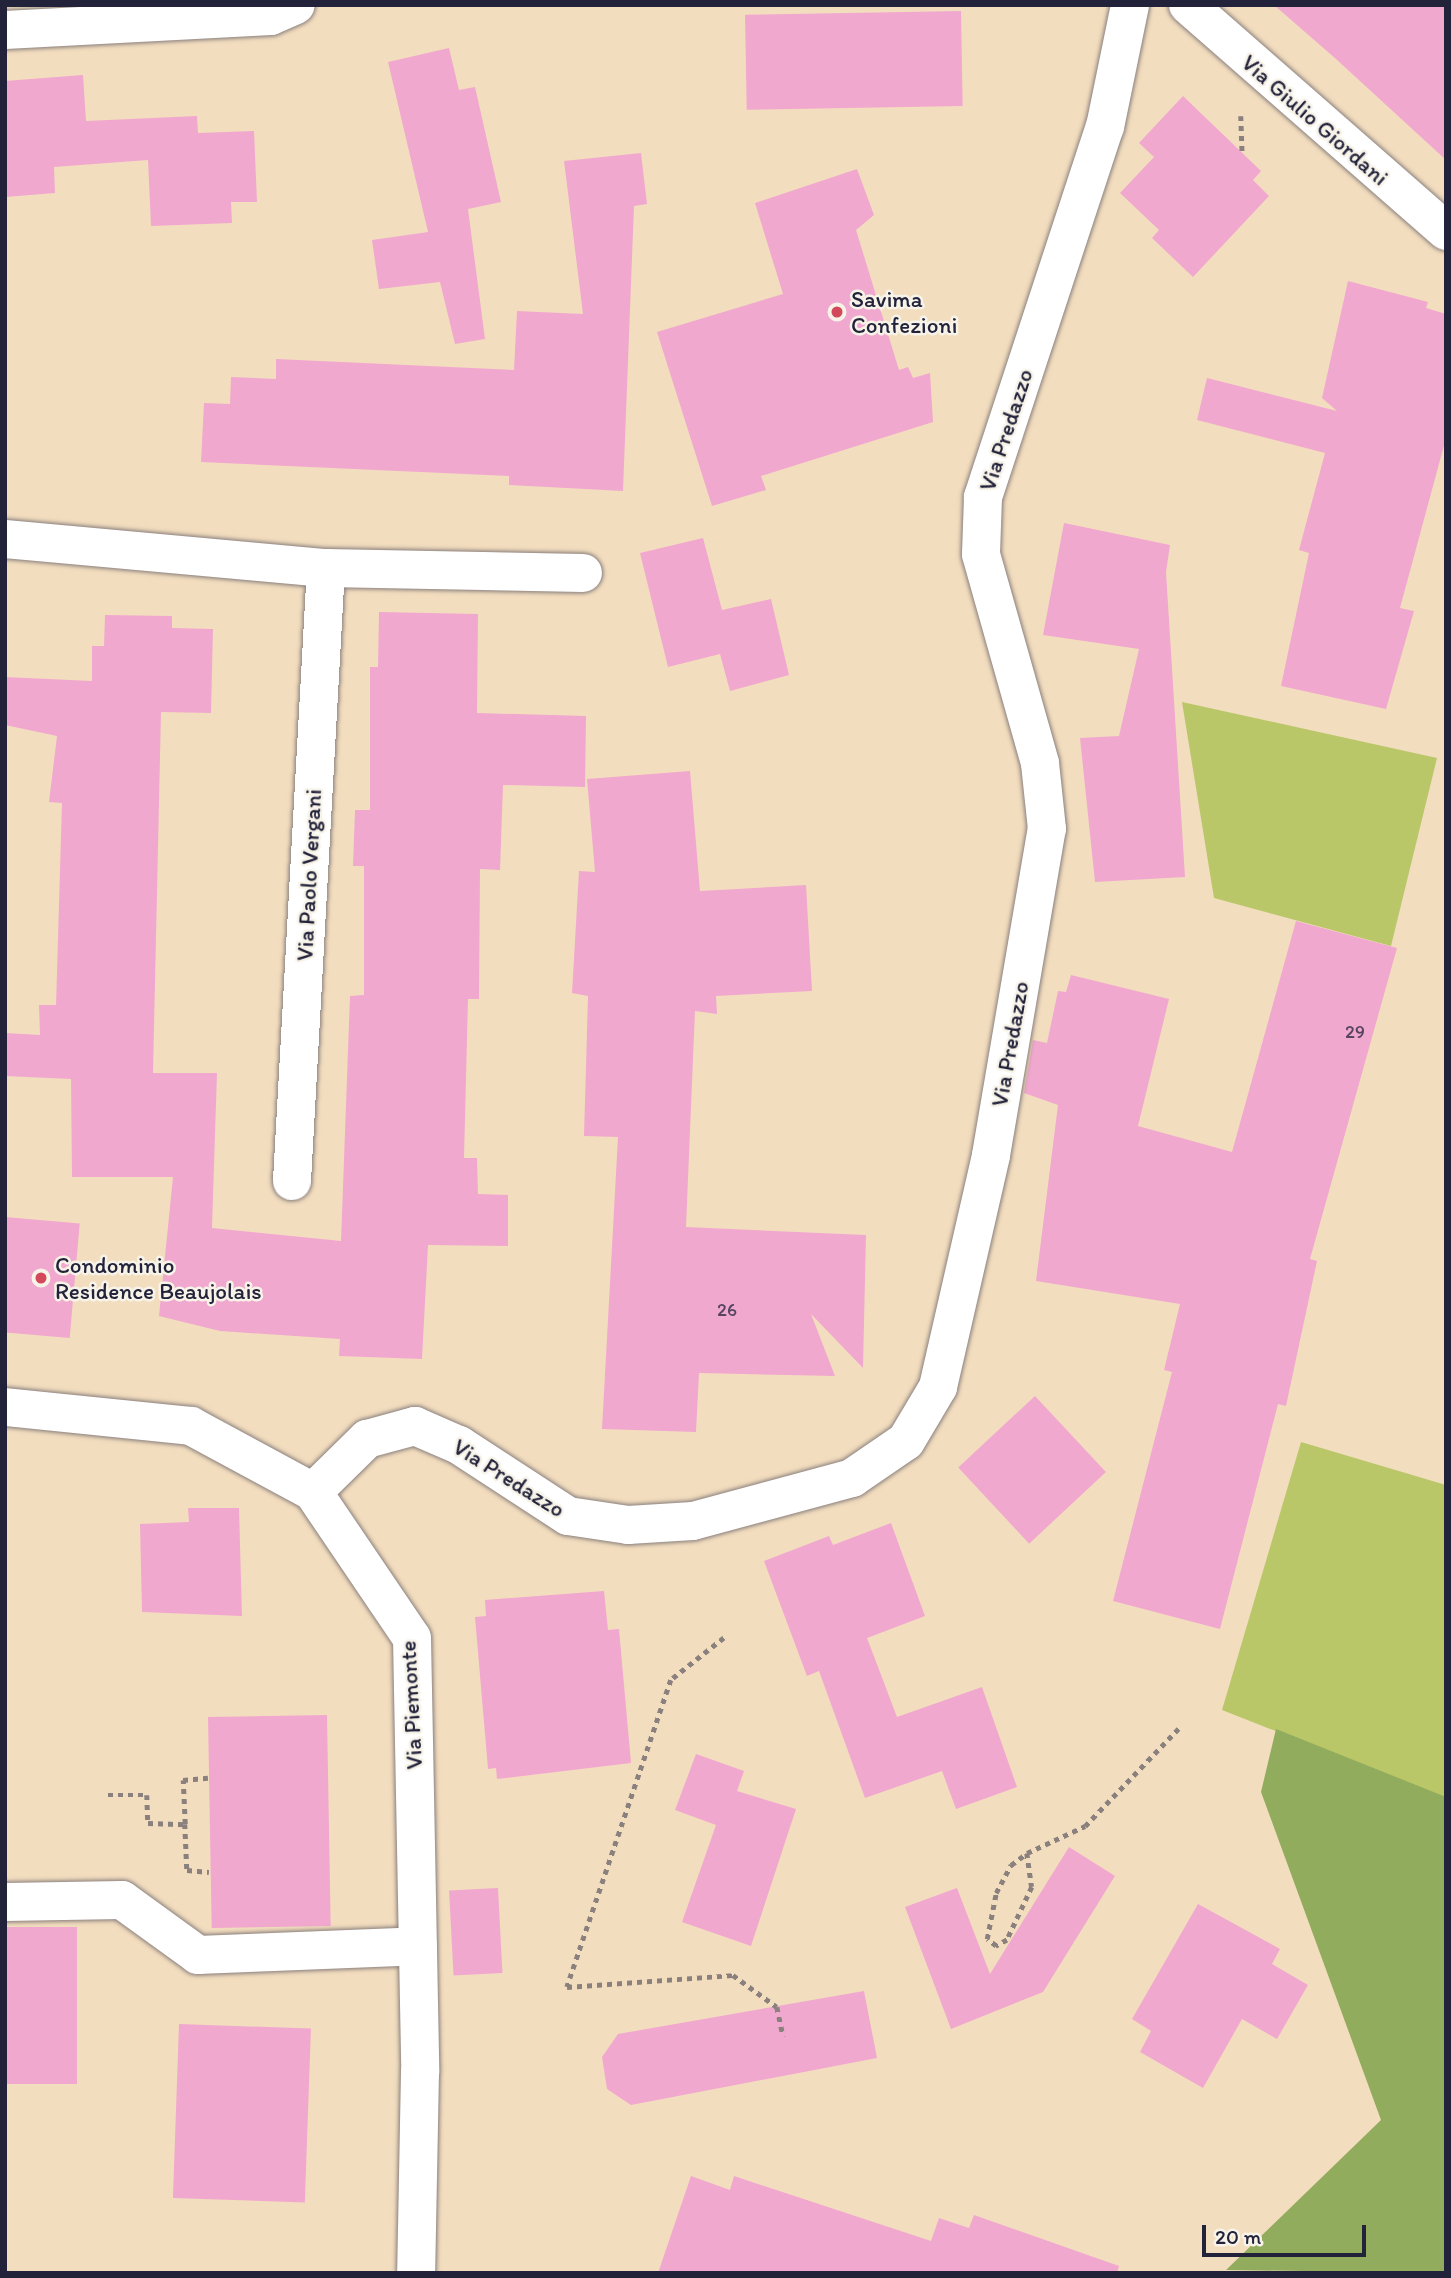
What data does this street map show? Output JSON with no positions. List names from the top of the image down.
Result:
{
  "streets": {
    "street": [
      "Via Giulio Giordani",
      "Via Predazzo",
      "Via Paolo Vergani",
      "Via Piemonte"
    ]
  },
  "crossings": [
    ["Via Predazzo", "Via Piemonte"]
  ],
  "places": ["Savima Confezioni", "Condominio Residence Beaujolais"],
  "house_numbers": ["29", "26"],
  "scale_bar": "20 m"
}
